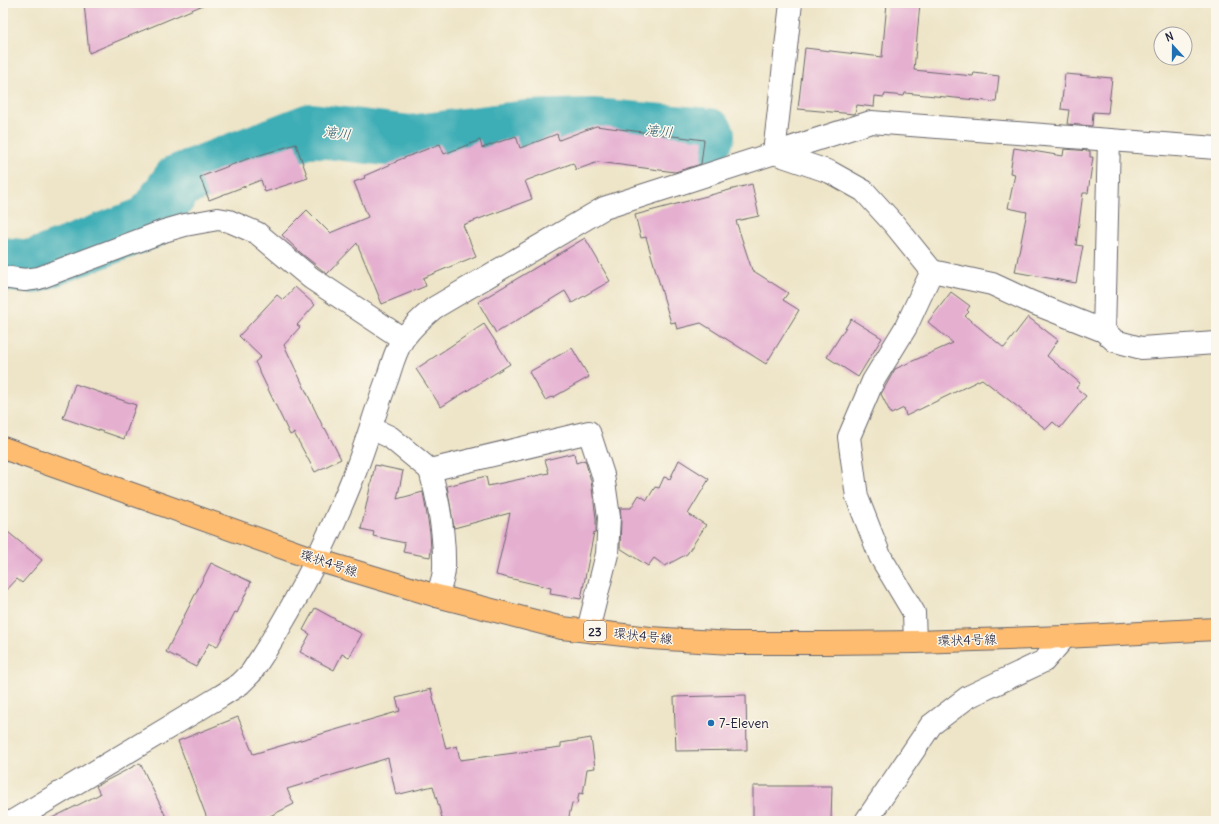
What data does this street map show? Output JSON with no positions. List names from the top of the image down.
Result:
{
  "streets": {
    "main road": ["環状4号線", "23"]
  },
  "water": ["滝川"],
  "places": ["7-Eleven"],
  "north": "top"
}
